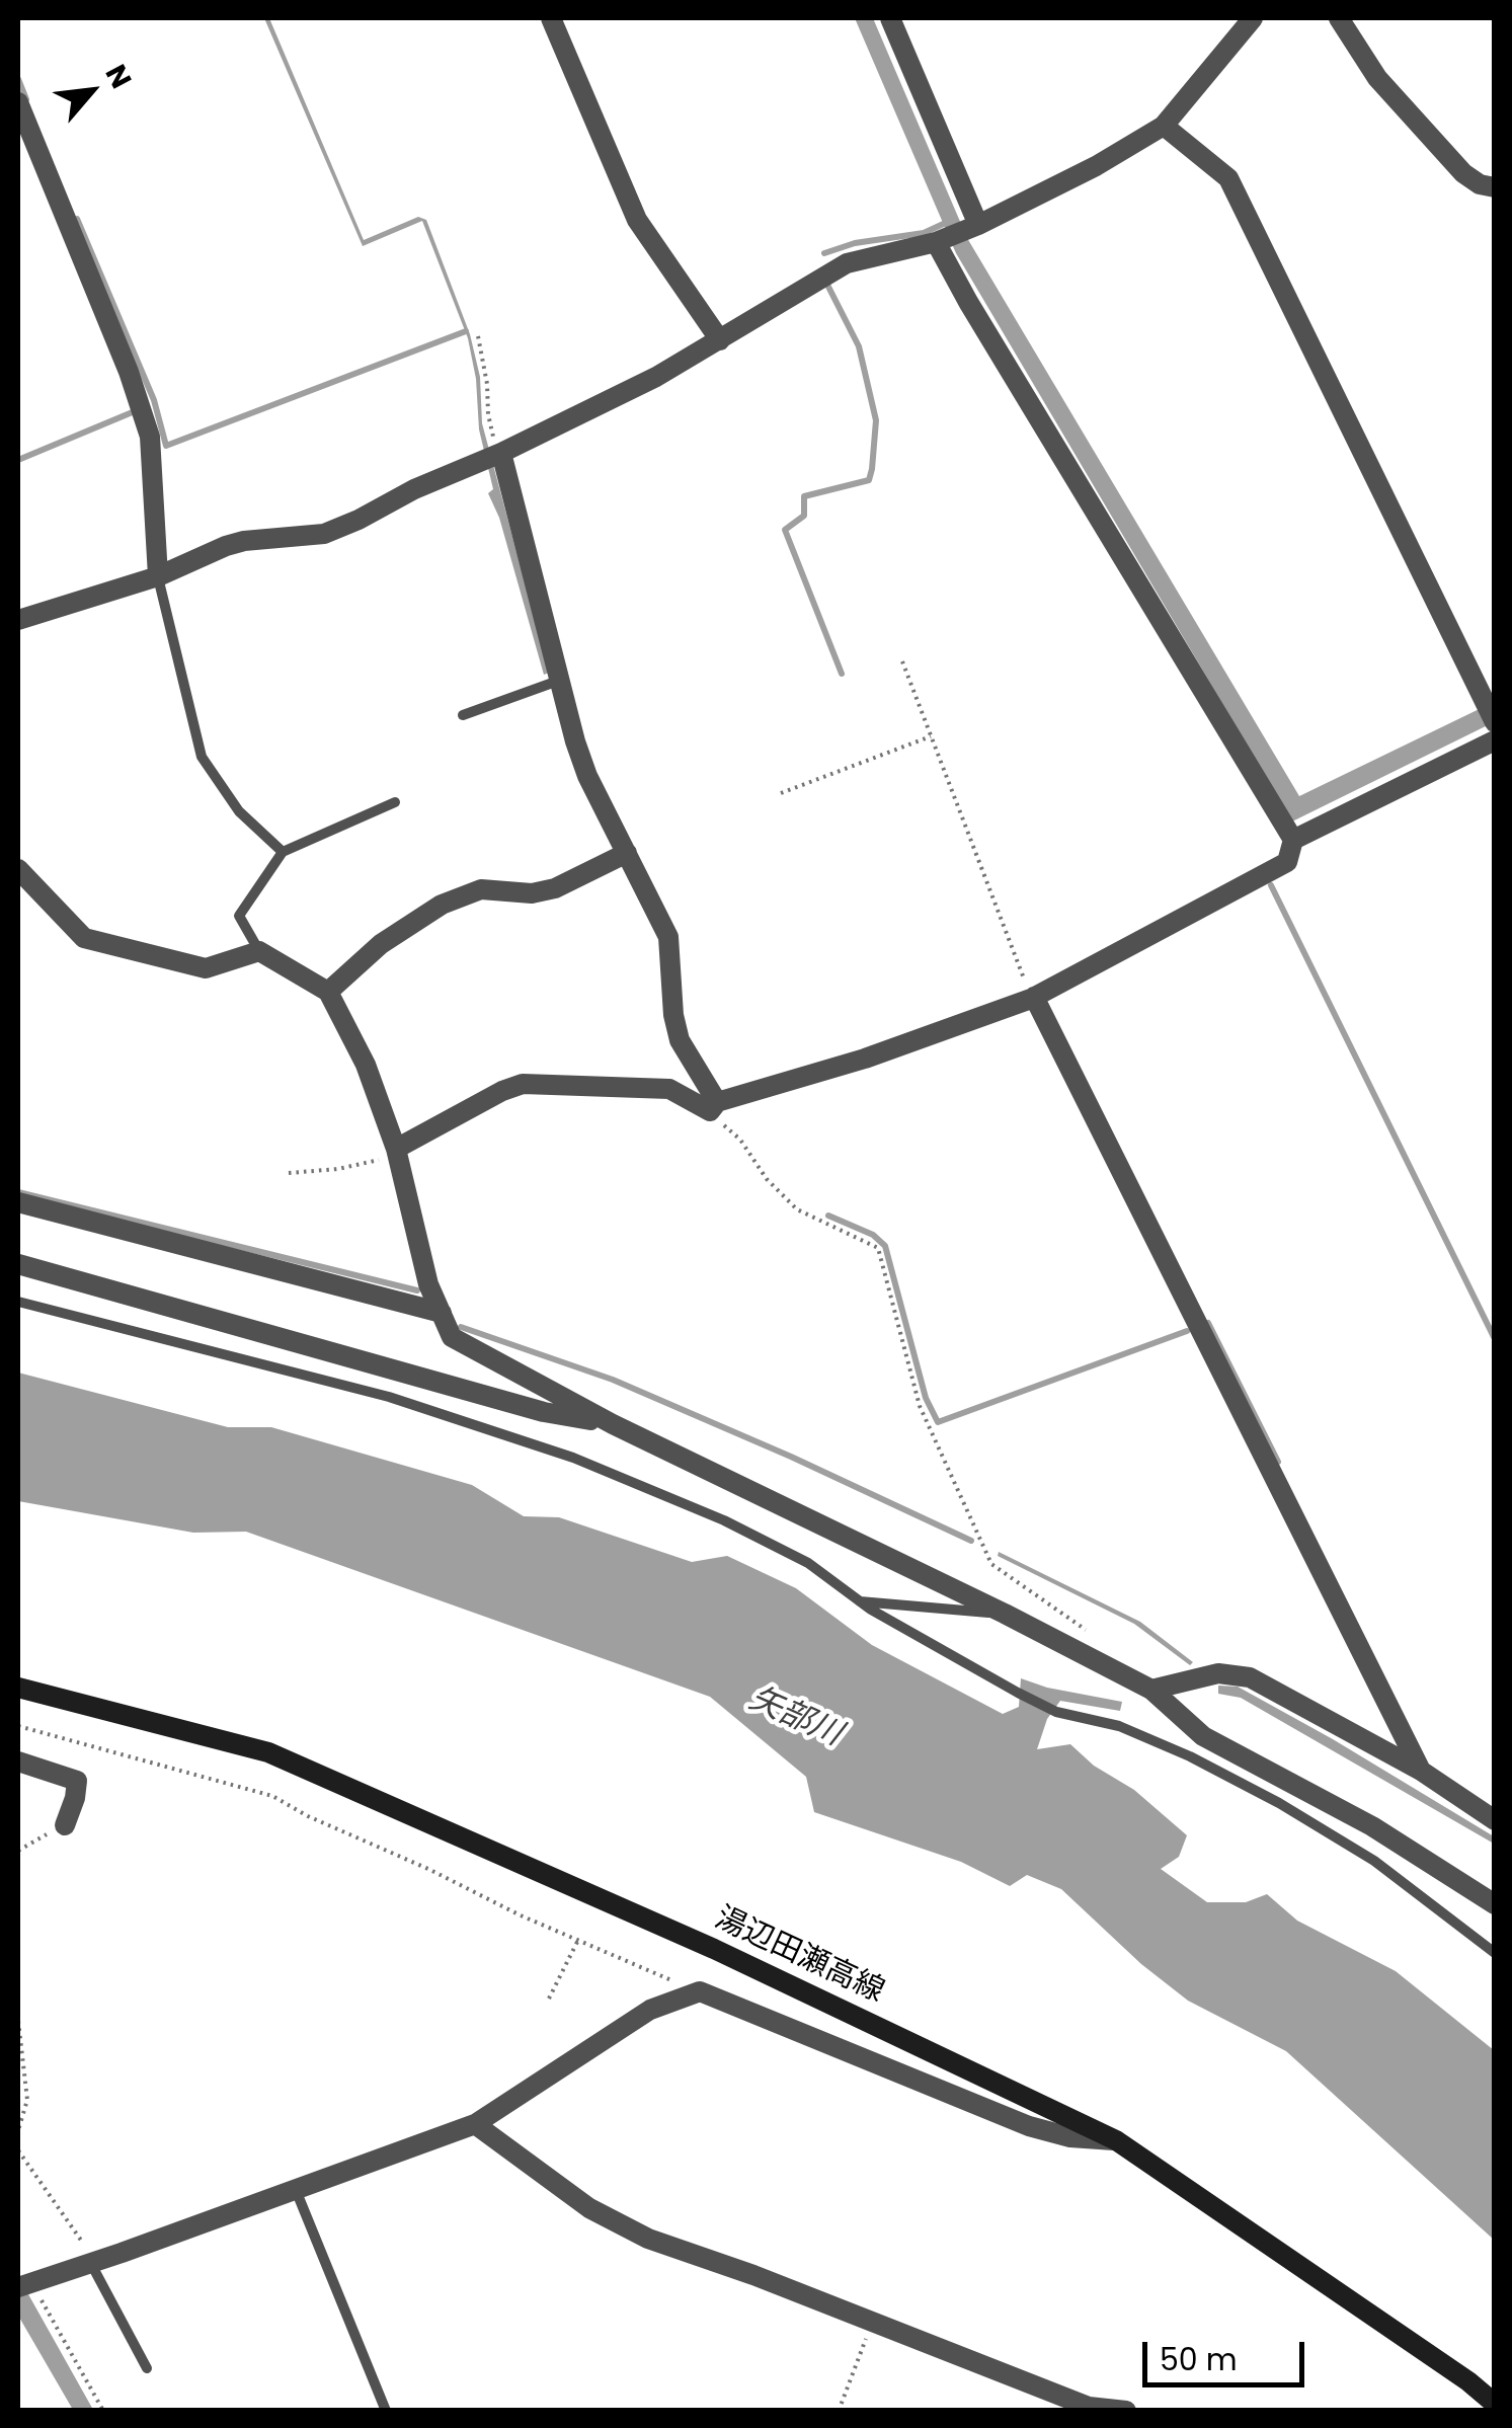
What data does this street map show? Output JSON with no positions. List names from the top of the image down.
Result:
{
  "streets": {
    "main road": ["湯辺田瀬高線"]
  },
  "water": ["矢部川"],
  "scale_bar": "50 m",
  "north": "top right"
}
